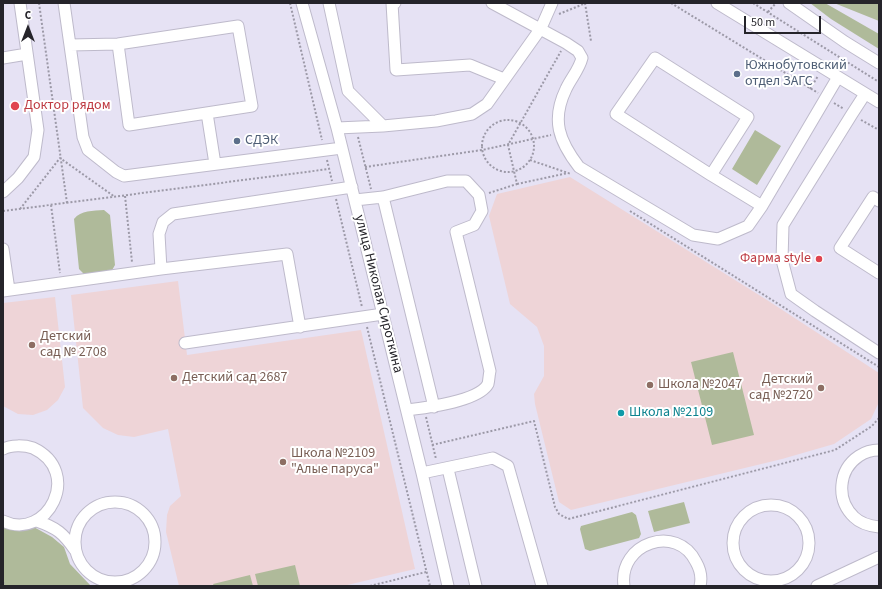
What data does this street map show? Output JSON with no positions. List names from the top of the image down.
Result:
{
  "streets": {
    "street": ["улица Николая Сироткина"]
  },
  "places": [
    "Южнобутовский отдел ЗАГС",
    "Доктор рядом",
    "СДЭК",
    "Фарма style",
    "Детский сад № 2708",
    "Детский сад 2687",
    "Школа №2047",
    "Детский сад №2720",
    "Школа №2109",
    "Школа №2109 \"Алые паруса\""
  ],
  "scale_bar": "50 m",
  "north": "top"
}
